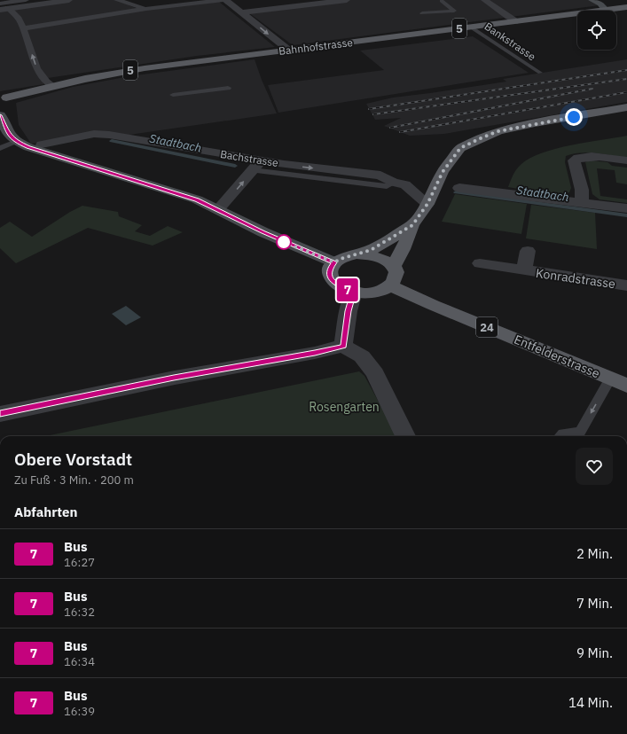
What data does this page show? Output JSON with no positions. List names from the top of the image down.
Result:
{
  "streets": {
    "main road": [
      "5",
      "Bahnhofstrasse",
      "24",
      "Entfelderstrasse"
    ],
    "street": ["Bachstrasse", "Konradstrasse"],
    "lane": ["Bankstrasse"]
  },
  "crossings": [
    ["Bankstrasse", "Bahnhofstrasse"]
  ],
  "water": ["Stadtbach"],
  "parks": ["Rosengarten"],
  "lines": ["bus line 7"],
  "page": {
    "on_map": "7",
    "heading": [
      ["Obere Vorstadt", "Zu Fuß · 3 Min. · 200 m"],
      "Abfahrten"
    ],
    "list": [
      {
        "mark": "7",
        "name": "Bus",
        "note": "16:27",
        "value": "2 Min."
      },
      {
        "mark": "7",
        "name": "Bus",
        "note": "16:32",
        "value": "7 Min."
      },
      {
        "mark": "7",
        "name": "Bus",
        "note": "16:34",
        "value": "9 Min."
      },
      {
        "mark": "7",
        "name": "Bus",
        "note": "16:39",
        "value": "14 Min."
      }
    ]
  }
}
